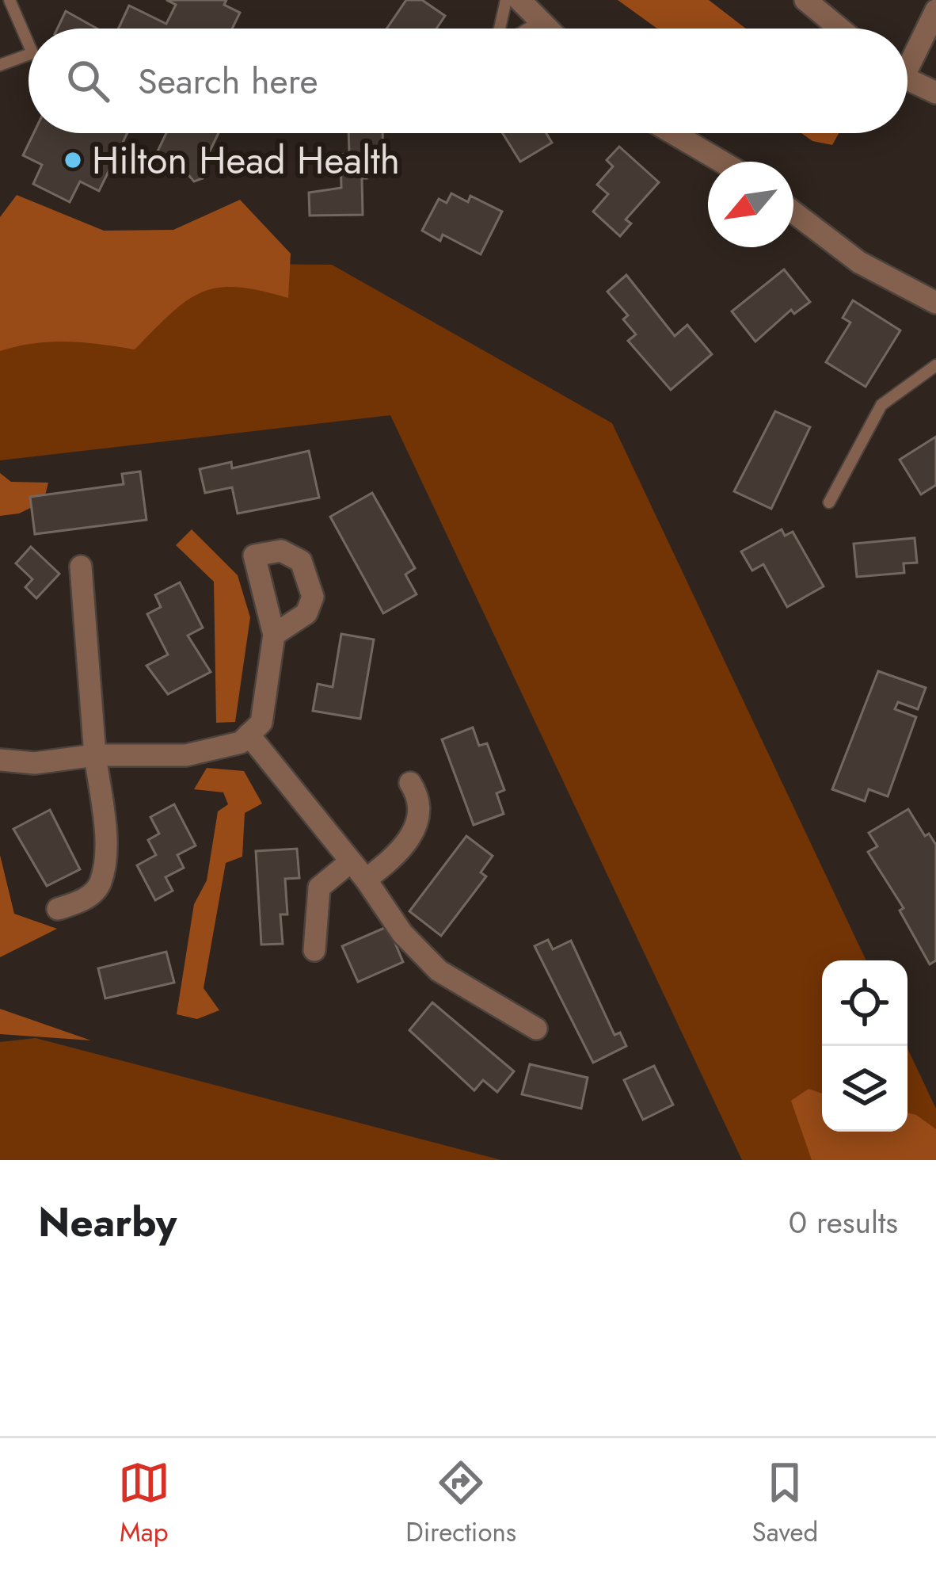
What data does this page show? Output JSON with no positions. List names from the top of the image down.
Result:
{
  "places": ["Hilton Head Health"],
  "north": "bottom left",
  "page": {
    "search": "Search here",
    "heading": ["Nearby", "0 results"],
    "nav": ["Map", "Directions", "Saved"]
  }
}
